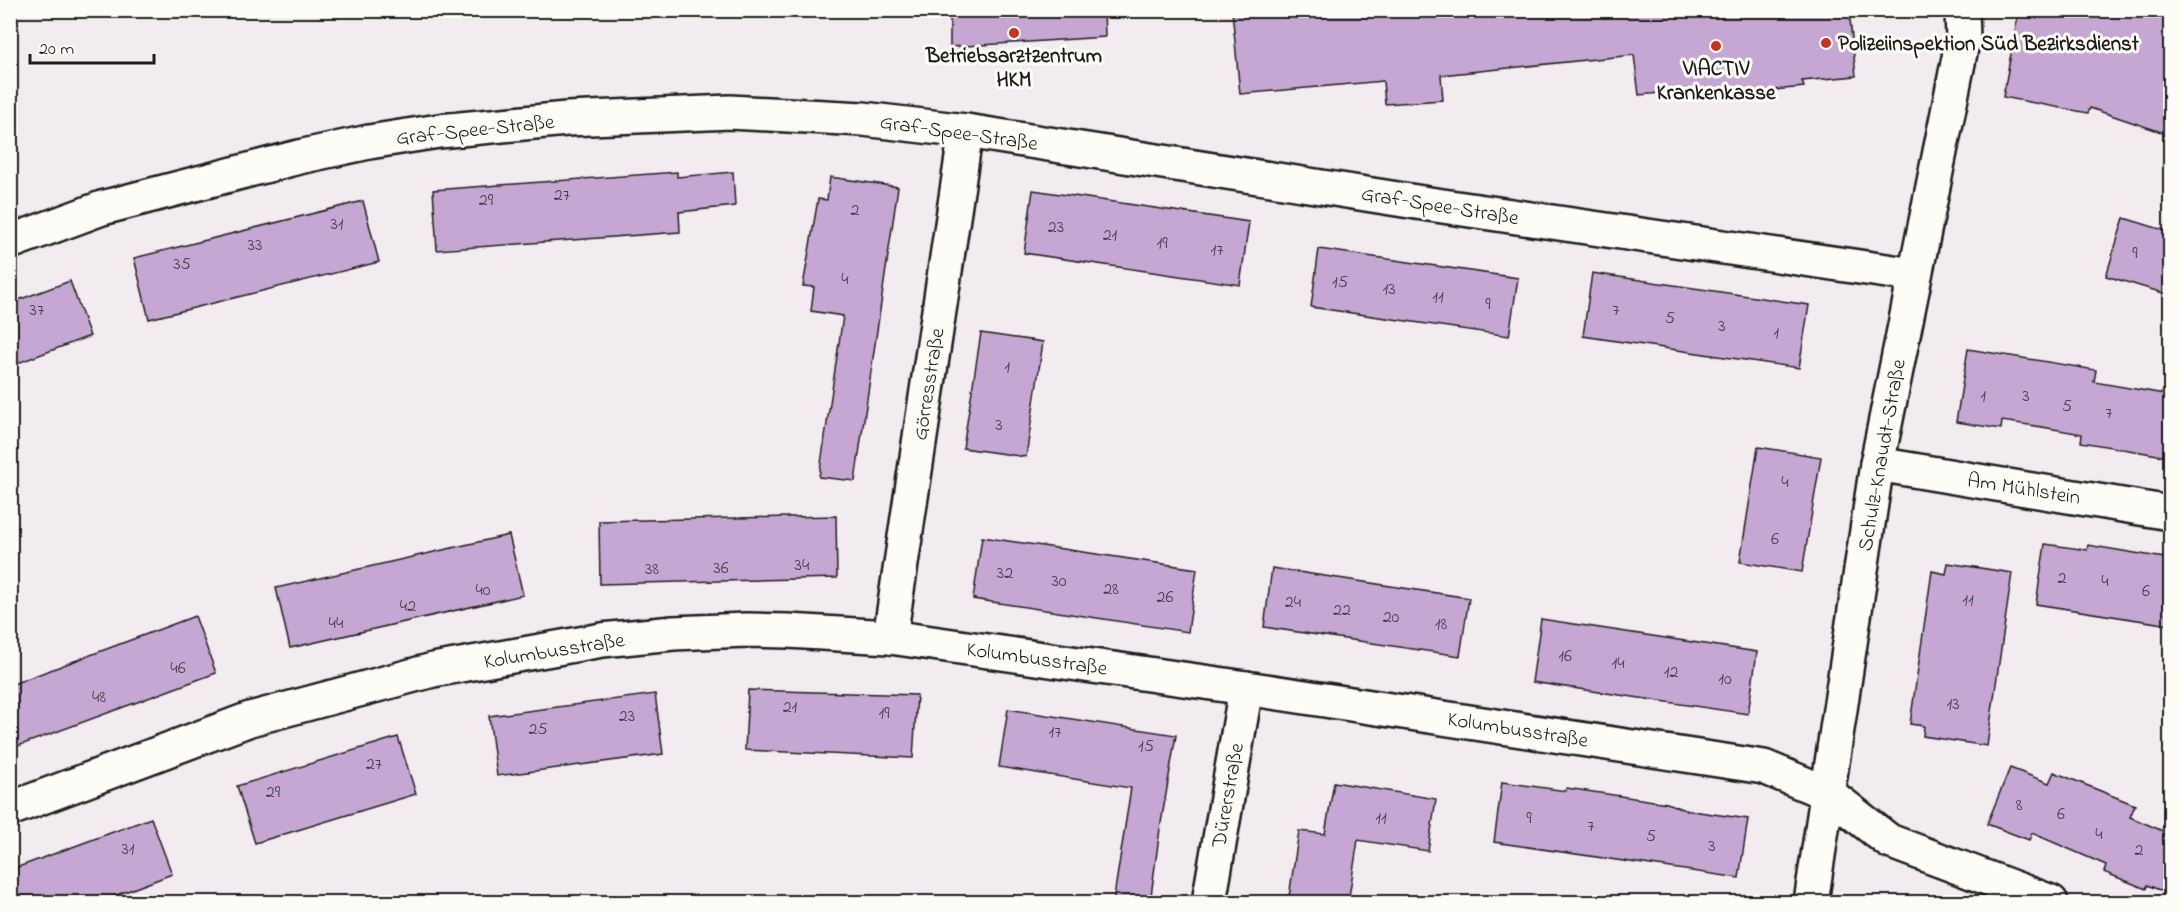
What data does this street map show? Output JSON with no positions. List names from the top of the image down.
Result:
{
  "streets": {
    "street": [
      "Graf-Spee-Straße",
      "Görresstraße",
      "Schulz-Knaudt-Straße",
      "Am Mühlstein",
      "Kolumbusstraße",
      "Dürerstraße"
    ]
  },
  "crossings": [
    ["Graf-Spee-Straße", "Görresstraße"],
    ["Graf-Spee-Straße", "Schulz-Knaudt-Straße"],
    ["Görresstraße", "Kolumbusstraße"],
    ["Schulz-Knaudt-Straße", "Am Mühlstein"],
    ["Schulz-Knaudt-Straße", "Kolumbusstraße"],
    ["Kolumbusstraße", "Dürerstraße"]
  ],
  "places": ["Betriebsarztzentrum HKM", "Polizeiinspektion Süd Bezirksdienst", "VIACTIV Krankenkasse"],
  "house_numbers": [
    "27",
    "29",
    "2",
    "31",
    "23",
    "21",
    "19",
    "33",
    "17",
    "9",
    "35",
    "4",
    "15",
    "13",
    "11",
    "9",
    "37",
    "7",
    "5",
    "3",
    "1",
    "1",
    "1",
    "3",
    "5",
    "7",
    "3",
    "4",
    "6",
    "34",
    "36",
    "38",
    "32",
    "2",
    "30",
    "4",
    "28",
    "40",
    "6",
    "26",
    "11",
    "24",
    "42",
    "22",
    "20",
    "44",
    "18",
    "16",
    "14",
    "46",
    "12",
    "10",
    "48",
    "13",
    "21",
    "19",
    "23",
    "25",
    "17",
    "15",
    "27",
    "29",
    "8",
    "6",
    "11",
    "9",
    "7",
    "4",
    "5",
    "3",
    "31",
    "2"
  ],
  "scale_bar": "20 m"
}
